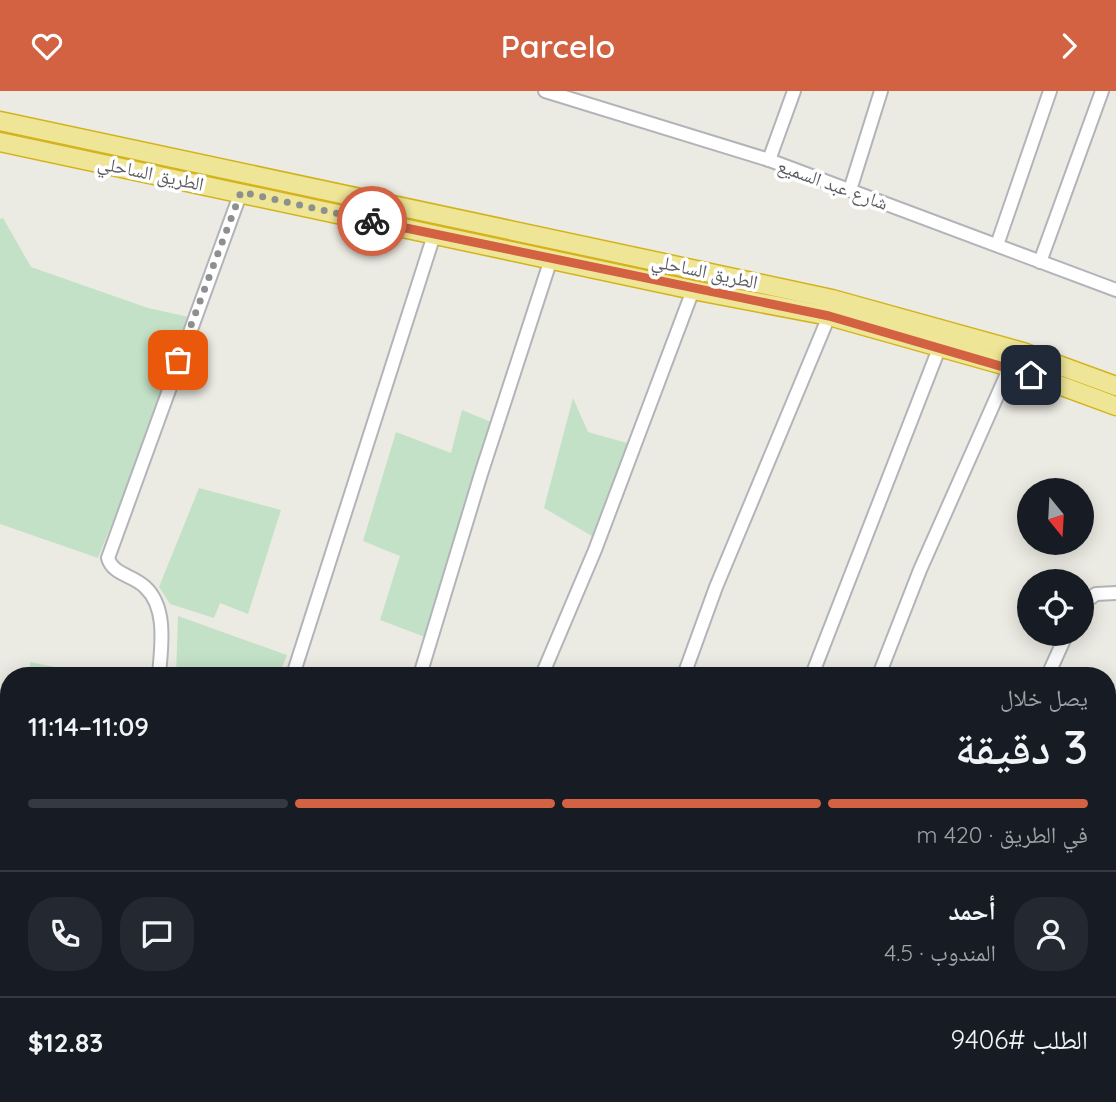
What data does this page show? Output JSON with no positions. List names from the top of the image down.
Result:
{
  "streets": {
    "highway": ["الطريق الساحلي"],
    "street": ["شارع عبد السميع"]
  },
  "north": "bottom",
  "page": {
    "header": "Parcelo",
    "heading": ["3 دقيقة", "يصل خلال", "11:09–11:14"],
    "panel": [
      "أحمد",
      "المندوب · 4.5",
      "الطلب #9406",
      "$12.83"
    ],
    "bar": "في الطريق · 420 m"
  }
}
